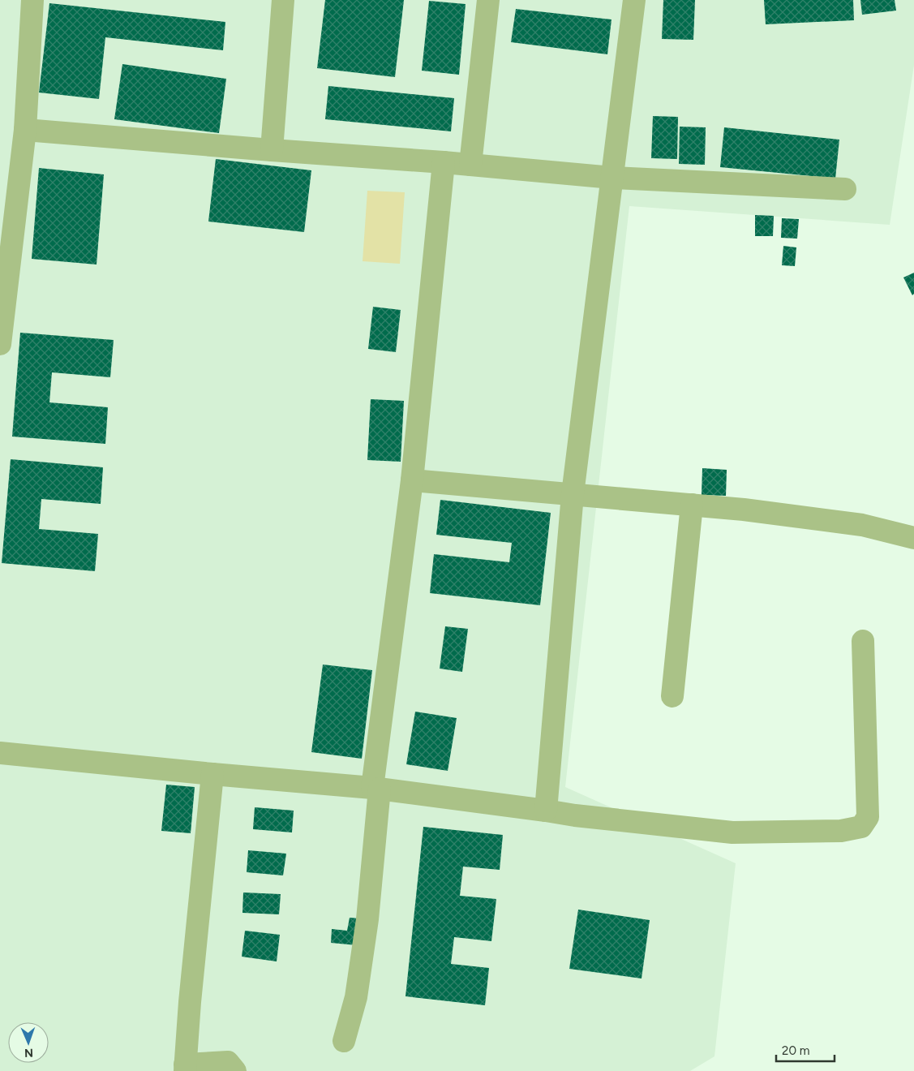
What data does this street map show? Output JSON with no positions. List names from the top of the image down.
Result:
{
  "scale_bar": "20 m",
  "north": "bottom"
}
